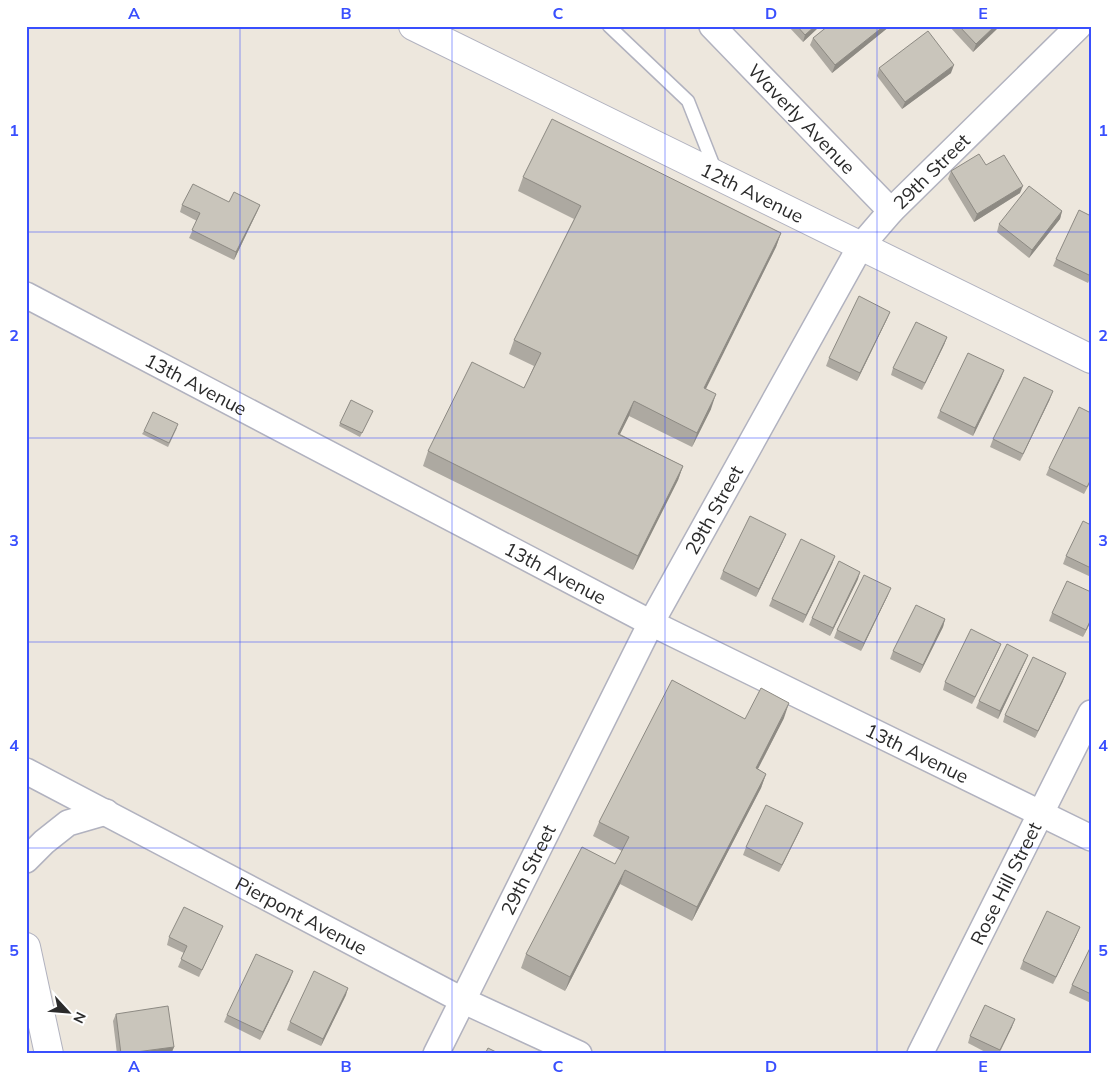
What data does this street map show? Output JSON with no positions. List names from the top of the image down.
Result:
{
  "streets": {
    "street": [
      "Waverly Avenue",
      "29th Street",
      "12th Avenue",
      "13th Avenue",
      "Rose Hill Street",
      "Pierpont Avenue"
    ]
  },
  "crossings": [
    ["Waverly Avenue", "29th Street"],
    ["29th Street", "12th Avenue"],
    ["29th Street", "13th Avenue"],
    ["29th Street", "Pierpont Avenue"],
    ["13th Avenue", "Rose Hill Street"]
  ],
  "north": "bottom right",
  "grid": {
    "columns": [
      "A",
      "B",
      "C",
      "D",
      "E"
    ],
    "rows": [
      "1",
      "2",
      "3",
      "4",
      "5"
    ]
  }
}
